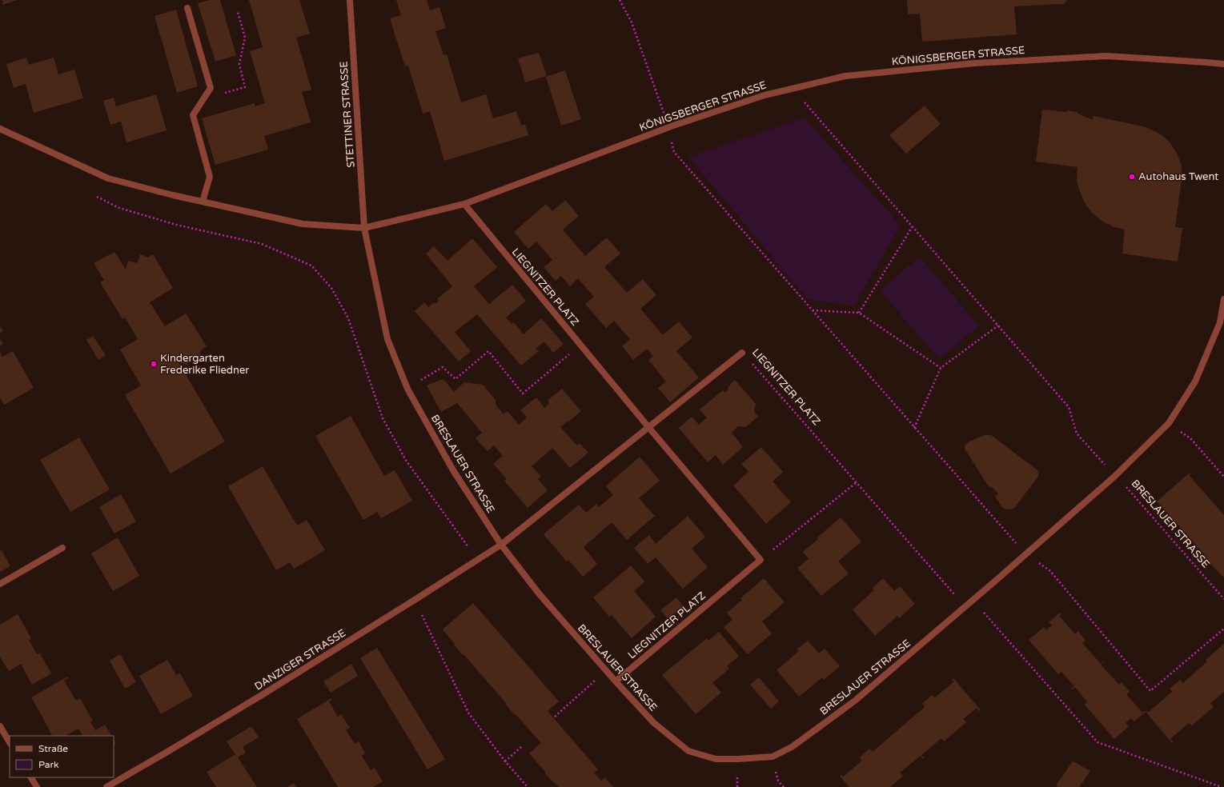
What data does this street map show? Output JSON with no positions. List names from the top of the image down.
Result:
{
  "streets": {
    "street": [
      "KÖNIGSBERGER STRASSE",
      "STETTINER STRASSE",
      "LIEGNITZER PLATZ",
      "BRESLAUER STRASSE",
      "DANZIGER STRASSE"
    ]
  },
  "crossings": [
    ["KÖNIGSBERGER STRASSE", "STETTINER STRASSE"],
    ["KÖNIGSBERGER STRASSE", "LIEGNITZER PLATZ"],
    ["KÖNIGSBERGER STRASSE", "BRESLAUER STRASSE"],
    ["STETTINER STRASSE", "BRESLAUER STRASSE"],
    ["LIEGNITZER PLATZ", "BRESLAUER STRASSE"],
    ["LIEGNITZER PLATZ", "DANZIGER STRASSE"],
    ["BRESLAUER STRASSE", "DANZIGER STRASSE"]
  ],
  "places": ["Autohaus Twent", "Kindergarten Frederike Fliedner"],
  "legend": ["Straße", "Park"]
}
